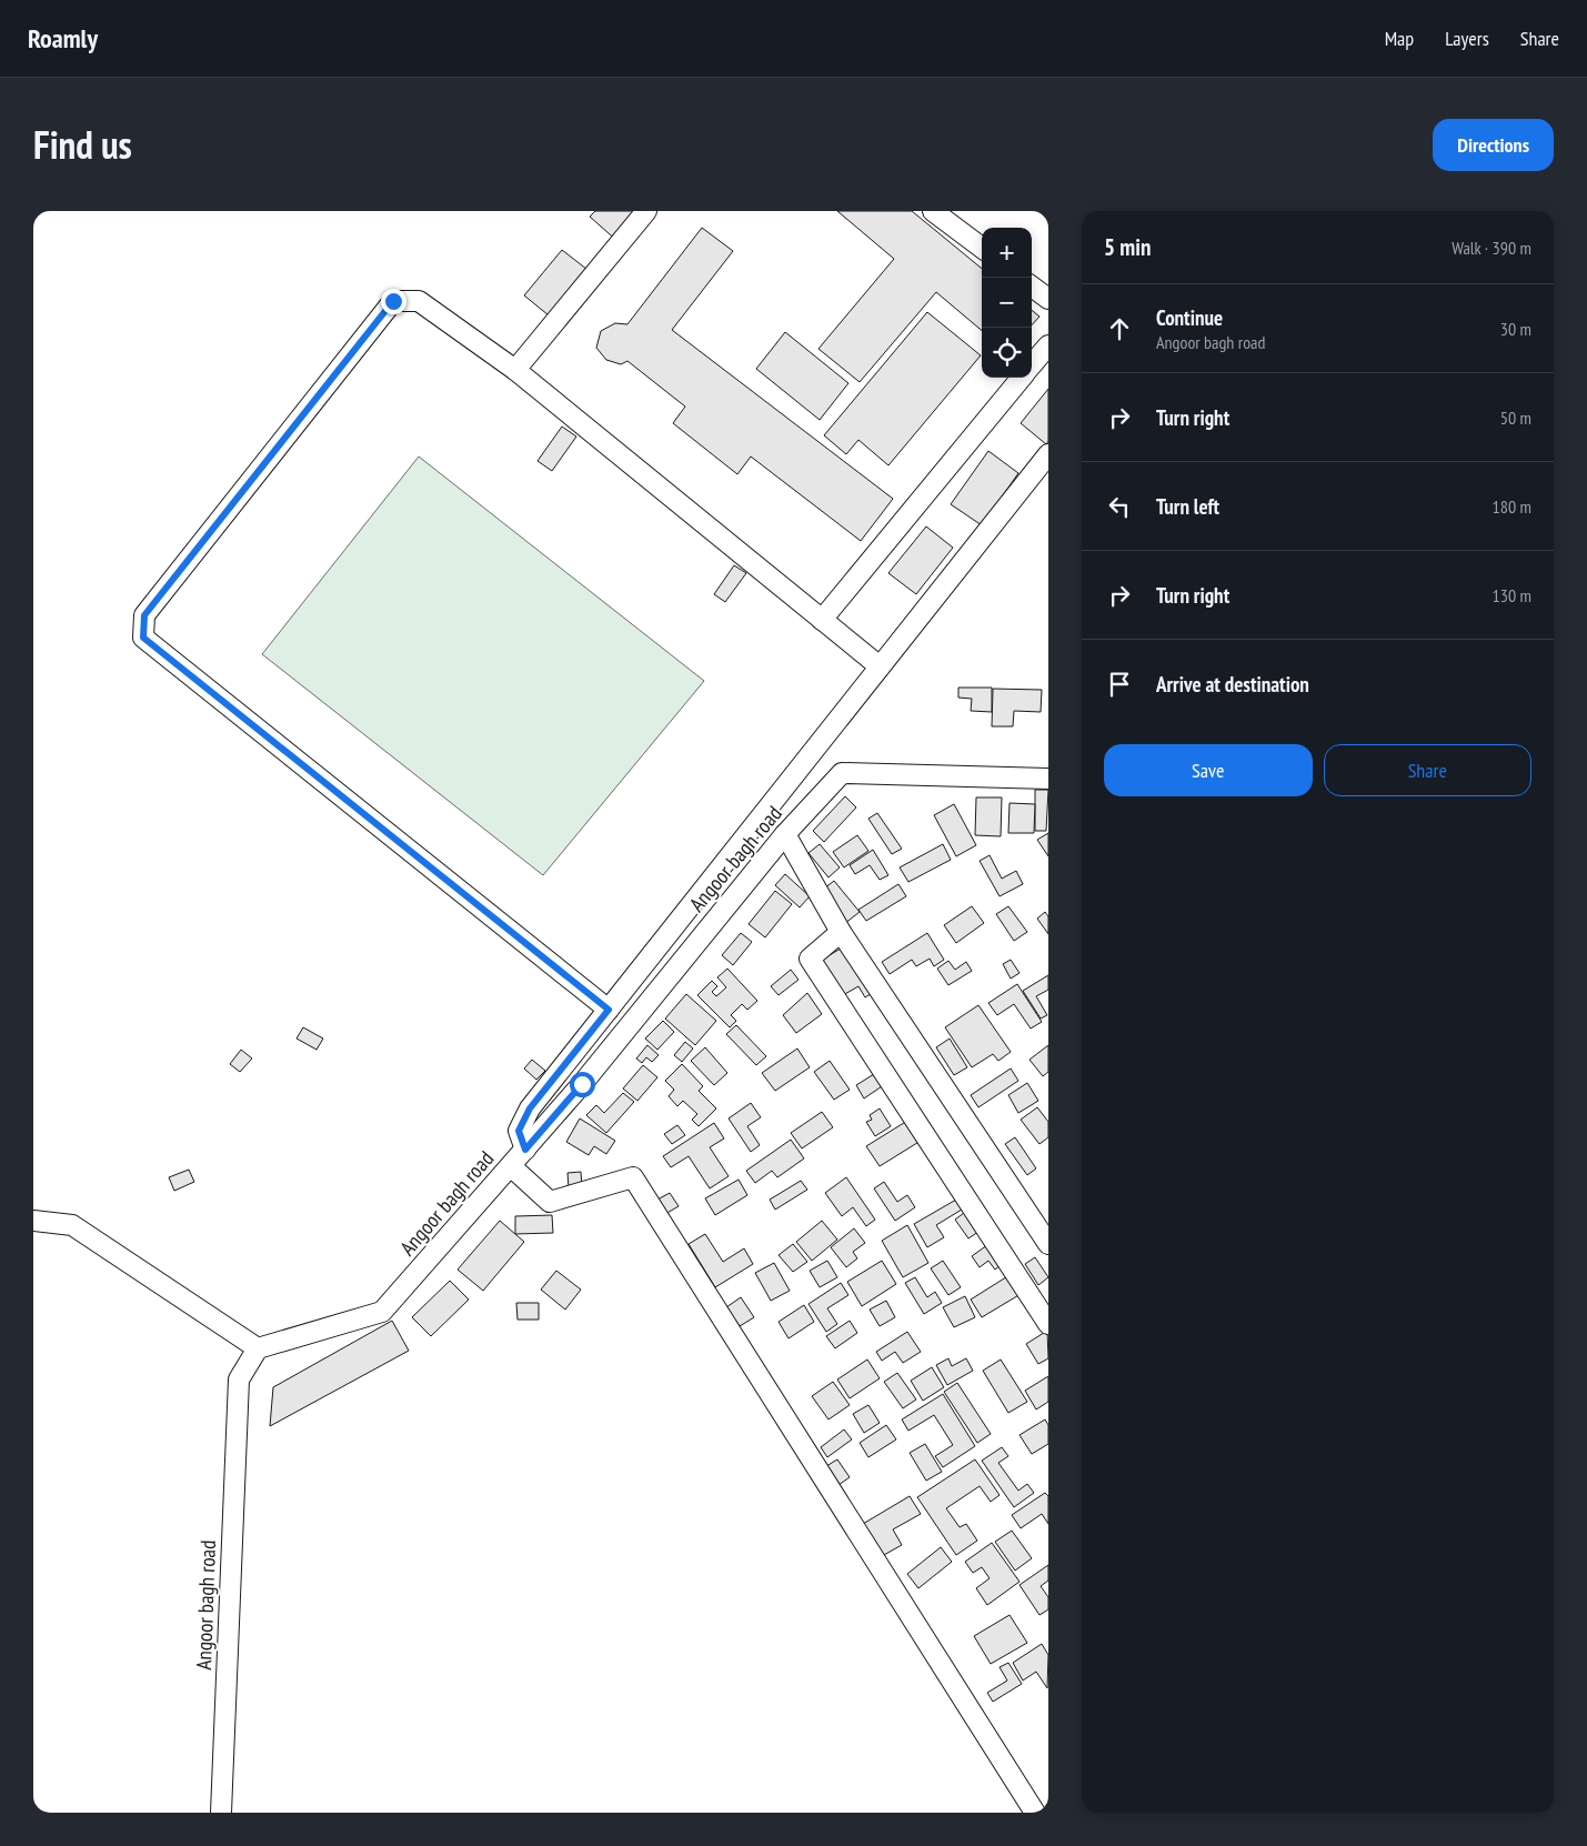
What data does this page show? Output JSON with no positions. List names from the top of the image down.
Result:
{
  "streets": {
    "street": ["Angoor bagh road"]
  },
  "page": {
    "header": "Roamly",
    "nav": ["Map", "Layers", "Share"],
    "title": "Find us",
    "buttons": [
      "Directions",
      ["Save", "Share"]
    ],
    "heading": ["5 min", "Walk · 390 m"],
    "map_buttons": ["+", "−"],
    "list": [
      ["Continue", "Angoor bagh road", "30 m"],
      ["Turn right", "50 m"],
      ["Turn left", "180 m"],
      ["Turn right", "130 m"],
      "Arrive at destination"
    ]
  }
}
